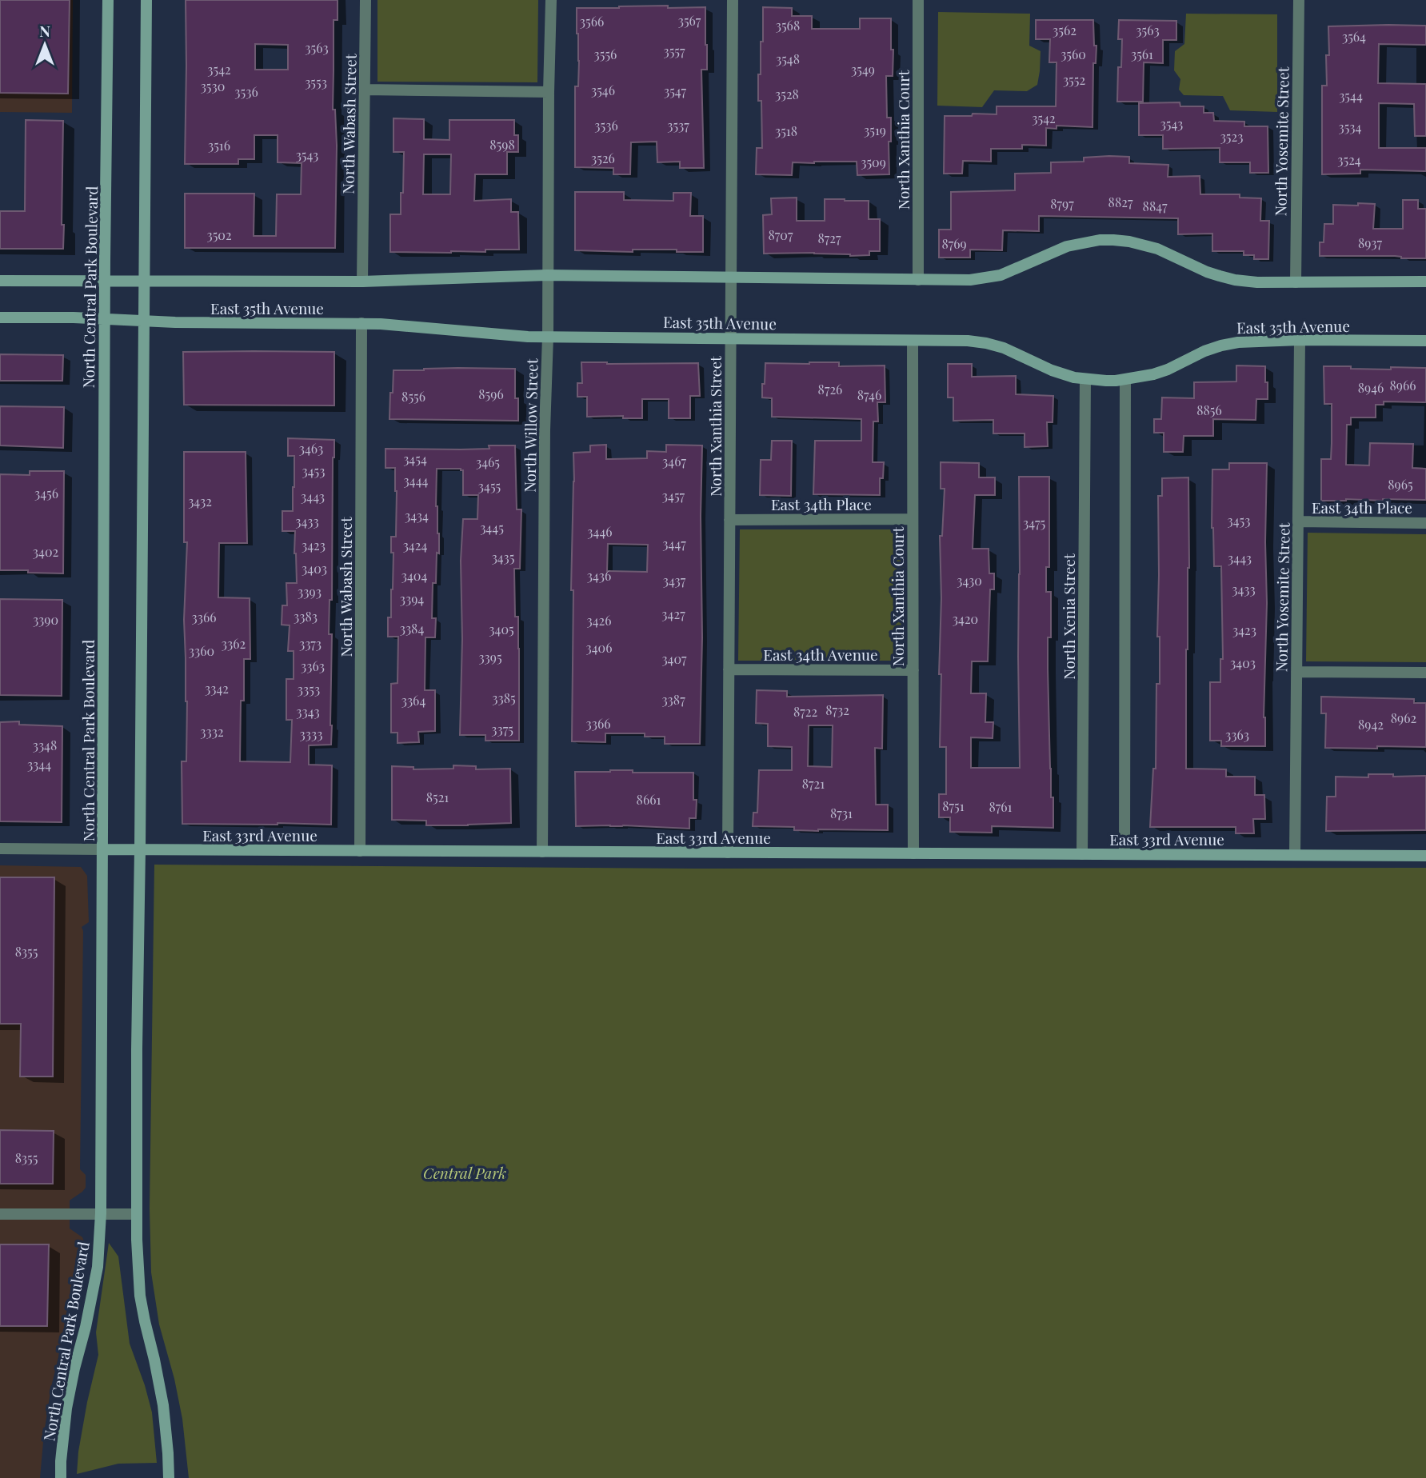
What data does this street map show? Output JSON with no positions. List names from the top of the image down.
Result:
{
  "streets": {
    "street": [
      "North Wabash Street",
      "North Xanthia Court",
      "North Yosemite Street",
      "North Central Park Boulevard",
      "East 35th Avenue",
      "North Willow Street",
      "North Xanthia Street",
      "East 34th Place",
      "North Xenia Street",
      "East 34th Avenue",
      "East 33rd Avenue"
    ]
  },
  "crossings": [
    ["North Wabash Street", "East 35th Avenue"],
    ["North Wabash Street", "East 33rd Avenue"],
    ["North Xanthia Court", "East 35th Avenue"],
    ["North Xanthia Court", "East 34th Place"],
    ["North Xanthia Court", "East 34th Avenue"],
    ["North Xanthia Court", "East 33rd Avenue"],
    ["North Yosemite Street", "East 35th Avenue"],
    ["North Yosemite Street", "East 34th Place"],
    ["North Yosemite Street", "East 33rd Avenue"],
    ["North Central Park Boulevard", "East 35th Avenue"],
    ["North Central Park Boulevard", "East 33rd Avenue"],
    ["East 35th Avenue", "North Willow Street"],
    ["East 35th Avenue", "North Xanthia Street"],
    ["East 35th Avenue", "North Xenia Street"],
    ["North Willow Street", "East 33rd Avenue"],
    ["North Xanthia Street", "East 34th Place"],
    ["North Xanthia Street", "East 34th Avenue"],
    ["North Xanthia Street", "East 33rd Avenue"],
    ["North Xenia Street", "East 33rd Avenue"]
  ],
  "parks": ["Central Park"],
  "house_numbers": [
    "3567",
    "3566",
    "3568",
    "3562",
    "3563",
    "3564",
    "3563",
    "3557",
    "3556",
    "3560",
    "3561",
    "3548",
    "3542",
    "3549",
    "3552",
    "3553",
    "3530",
    "3546",
    "3547",
    "3536",
    "3528",
    "3544",
    "3542",
    "3543",
    "3536",
    "3537",
    "3534",
    "3519",
    "3518",
    "3523",
    "8598",
    "3516",
    "3543",
    "3526",
    "3524",
    "3509",
    "8827",
    "8797",
    "8847",
    "3502",
    "8707",
    "8727",
    "8937",
    "8769",
    "8966",
    "8946",
    "8726",
    "8596",
    "8746",
    "8556",
    "8856",
    "3463",
    "3454",
    "3467",
    "3465",
    "3453",
    "3444",
    "8965",
    "3455",
    "3456",
    "3457",
    "3443",
    "3432",
    "3434",
    "3453",
    "3433",
    "3475",
    "3445",
    "3446",
    "3447",
    "3423",
    "3424",
    "3402",
    "3435",
    "3443",
    "3403",
    "3404",
    "3436",
    "3437",
    "3430",
    "3433",
    "3393",
    "3394",
    "3427",
    "3383",
    "3366",
    "3420",
    "3390",
    "3426",
    "3384",
    "3405",
    "3423",
    "3362",
    "3373",
    "3406",
    "3360",
    "3395",
    "3407",
    "3403",
    "3363",
    "3342",
    "3353",
    "3385",
    "3387",
    "3364",
    "8732",
    "3343",
    "8722",
    "8962",
    "3366",
    "8942",
    "3375",
    "3332",
    "3333",
    "3363",
    "3348",
    "3344",
    "8721",
    "8521",
    "8661",
    "8751",
    "8761",
    "8731",
    "8355",
    "8355"
  ],
  "north": "top"
}
